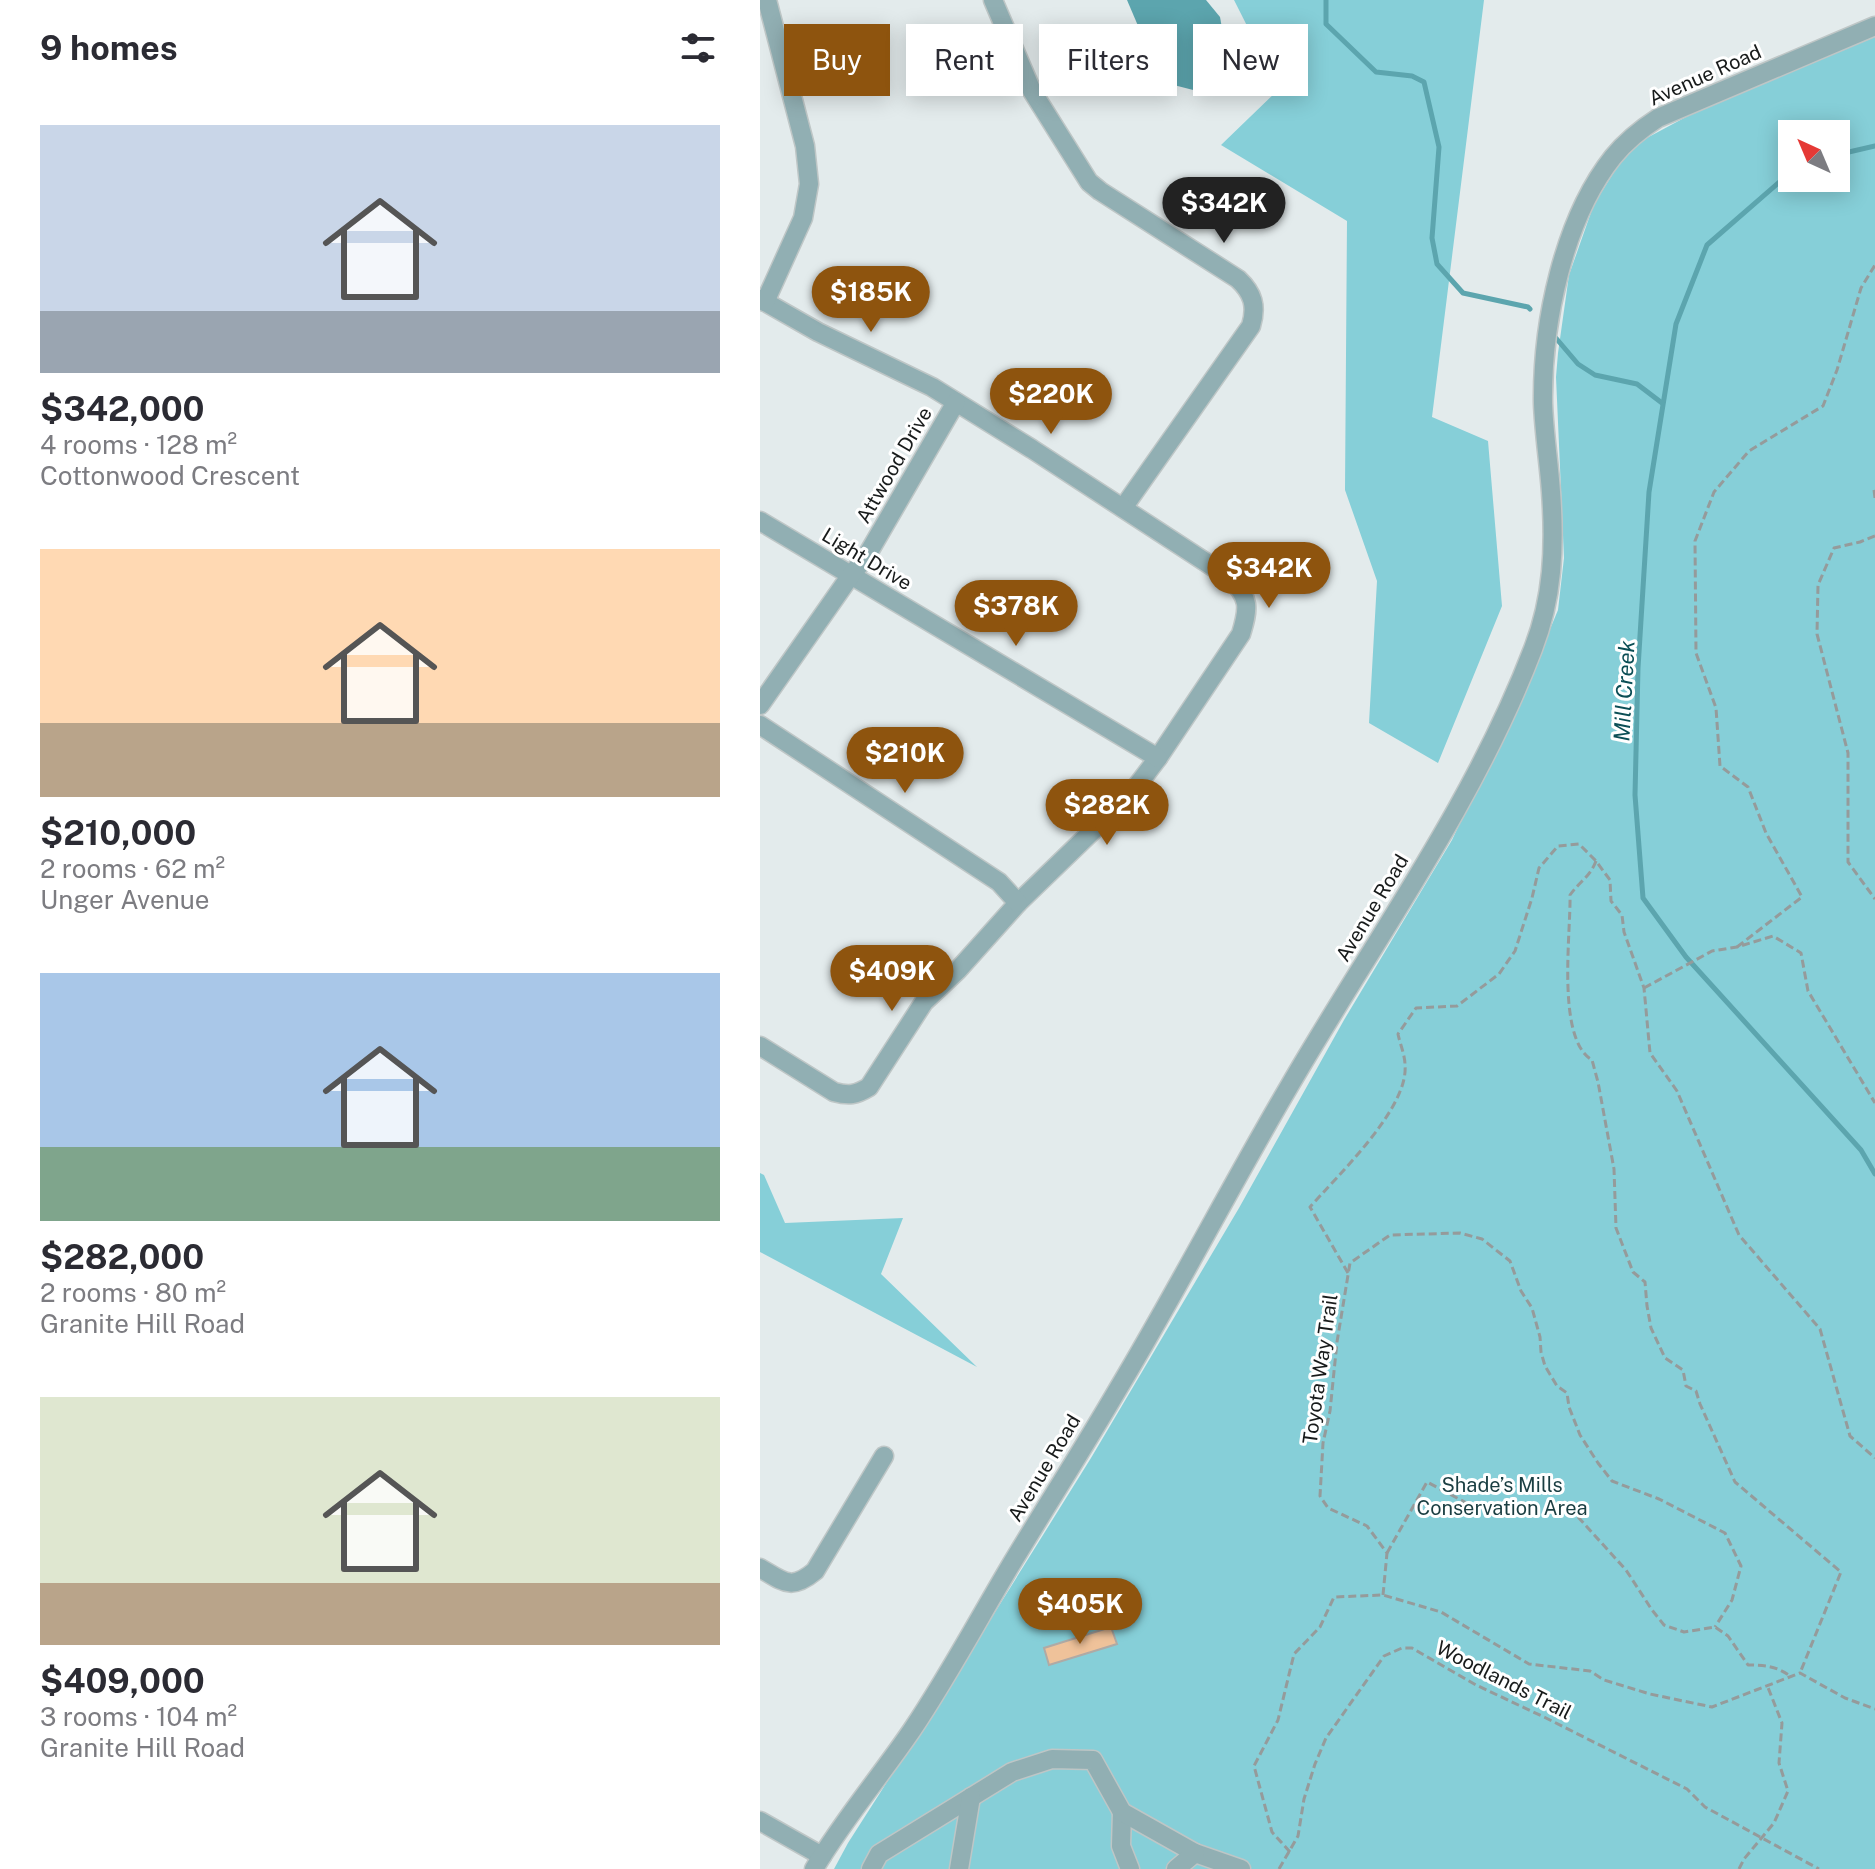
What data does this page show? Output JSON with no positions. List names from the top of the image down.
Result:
{
  "streets": {
    "street": ["Avenue Road", "Attwood Drive", "Light Drive"],
    "path": ["Toyota Way Trail", "Woodlands Trail"]
  },
  "crossings": [
    ["Attwood Drive", "Light Drive"]
  ],
  "water": ["Mill Creek"],
  "parks": ["Shade’s Mills Conservation Area"],
  "north": "top left",
  "page": {
    "heading": "9 homes",
    "chip": [
      "Buy",
      "Rent",
      "Filters",
      "New"
    ],
    "list": [
      {
        "name": "$342,000",
        "note": "4 rooms · 128 m² · Cottonwood Crescent"
      },
      {
        "name": "$210,000",
        "note": "2 rooms · 62 m² · Unger Avenue"
      },
      {
        "name": "$282,000",
        "note": "2 rooms · 80 m² · Granite Hill Road"
      },
      {
        "name": "$409,000",
        "note": "3 rooms · 104 m² · Granite Hill Road"
      }
    ],
    "price": [
      "$342K",
      "$185K",
      "$220K",
      "$342K",
      "$378K",
      "$210K",
      "$282K",
      "$409K",
      "$405K"
    ]
  }
}
